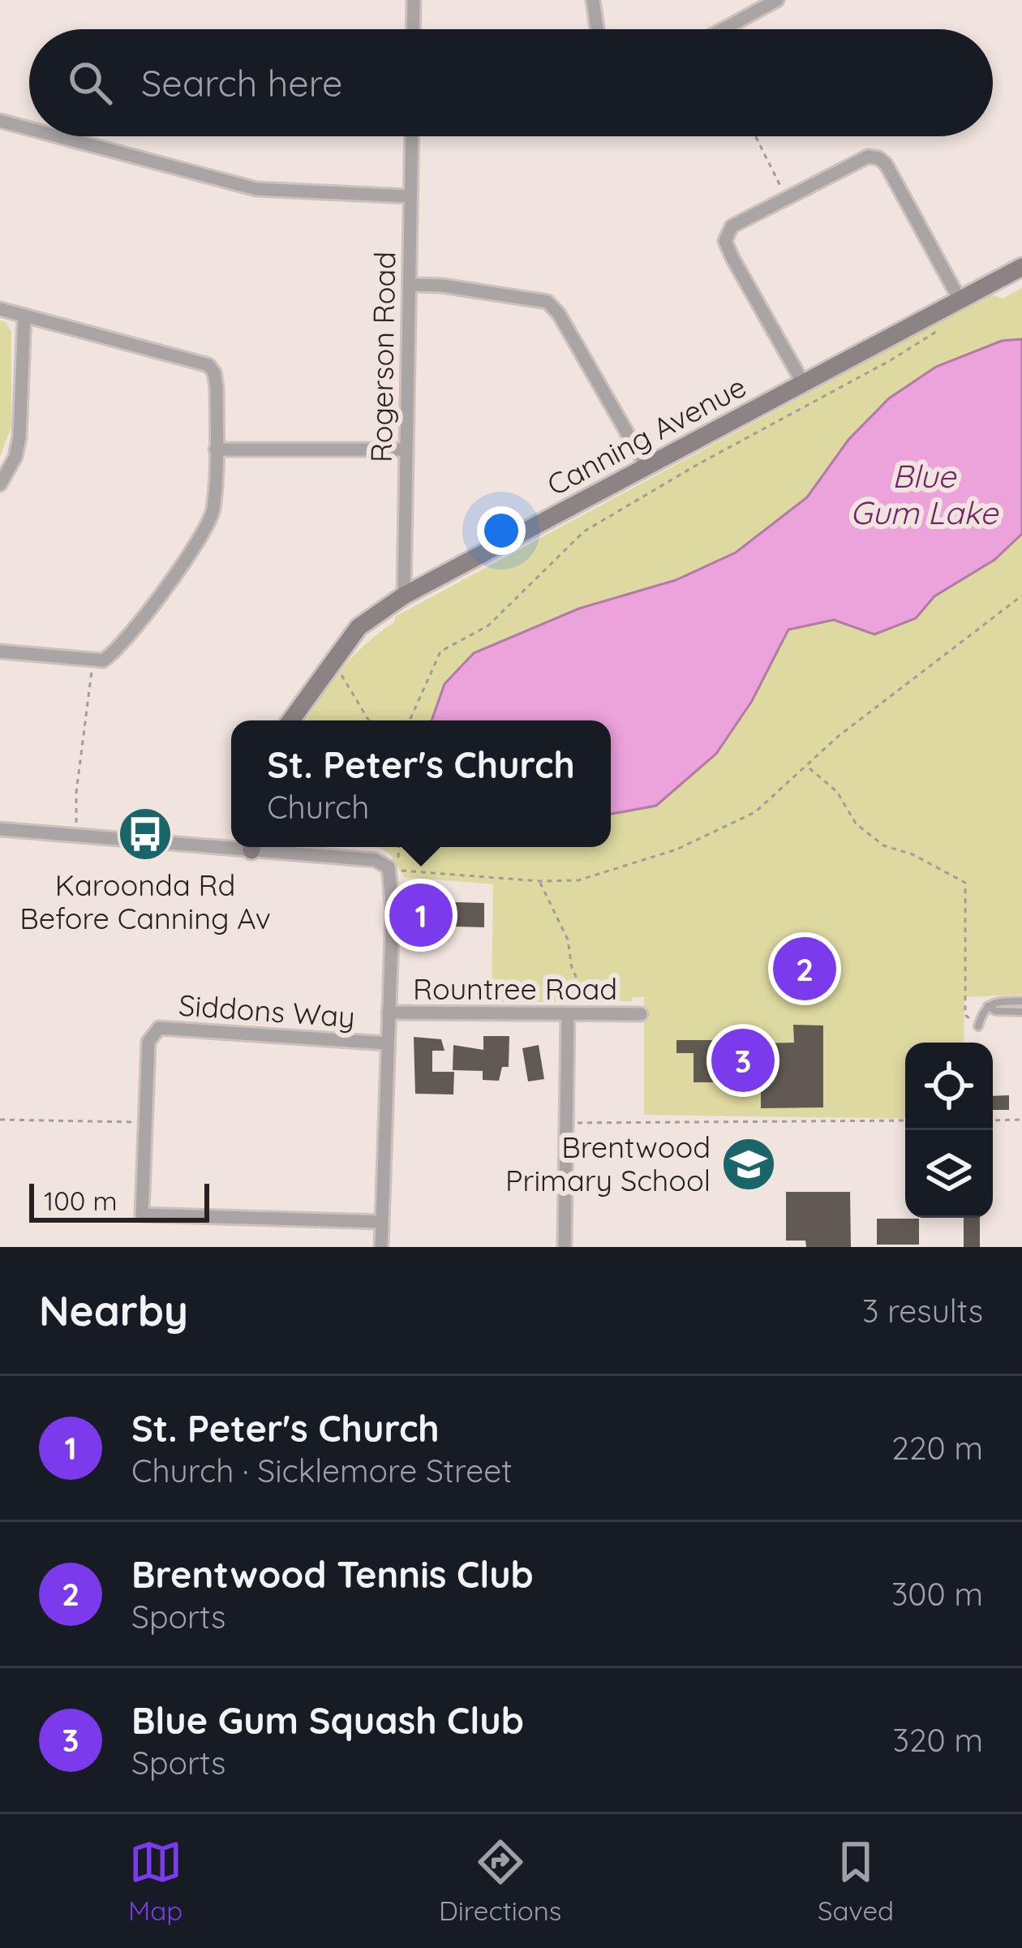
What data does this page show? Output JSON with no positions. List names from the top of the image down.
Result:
{
  "streets": {
    "street": [
      "Rogerson Road",
      "Canning Avenue",
      "Rountree Road",
      "Siddons Way"
    ]
  },
  "crossings": [
    ["Rogerson Road", "Canning Avenue"]
  ],
  "water": ["Blue Gum Lake"],
  "places": {
    "bus stop": ["Karoonda Rd Before Canning Av"],
    "school or university": ["Brentwood Primary School"]
  },
  "scale_bar": "100 m",
  "page": {
    "search": "Search here",
    "popup": ["St. Peter's Church", "Church"],
    "pins": ["1", "2", "3"],
    "scale": "100 m",
    "heading": ["Nearby", "3 results"],
    "list": [
      {
        "mark": "1",
        "name": "St. Peter's Church",
        "note": "Church · Sicklemore Street",
        "value": "220 m"
      },
      {
        "mark": "2",
        "name": "Brentwood Tennis Club",
        "note": "Sports",
        "value": "300 m"
      },
      {
        "mark": "3",
        "name": "Blue Gum Squash Club",
        "note": "Sports",
        "value": "320 m"
      }
    ],
    "nav": ["Map", "Directions", "Saved"]
  }
}
